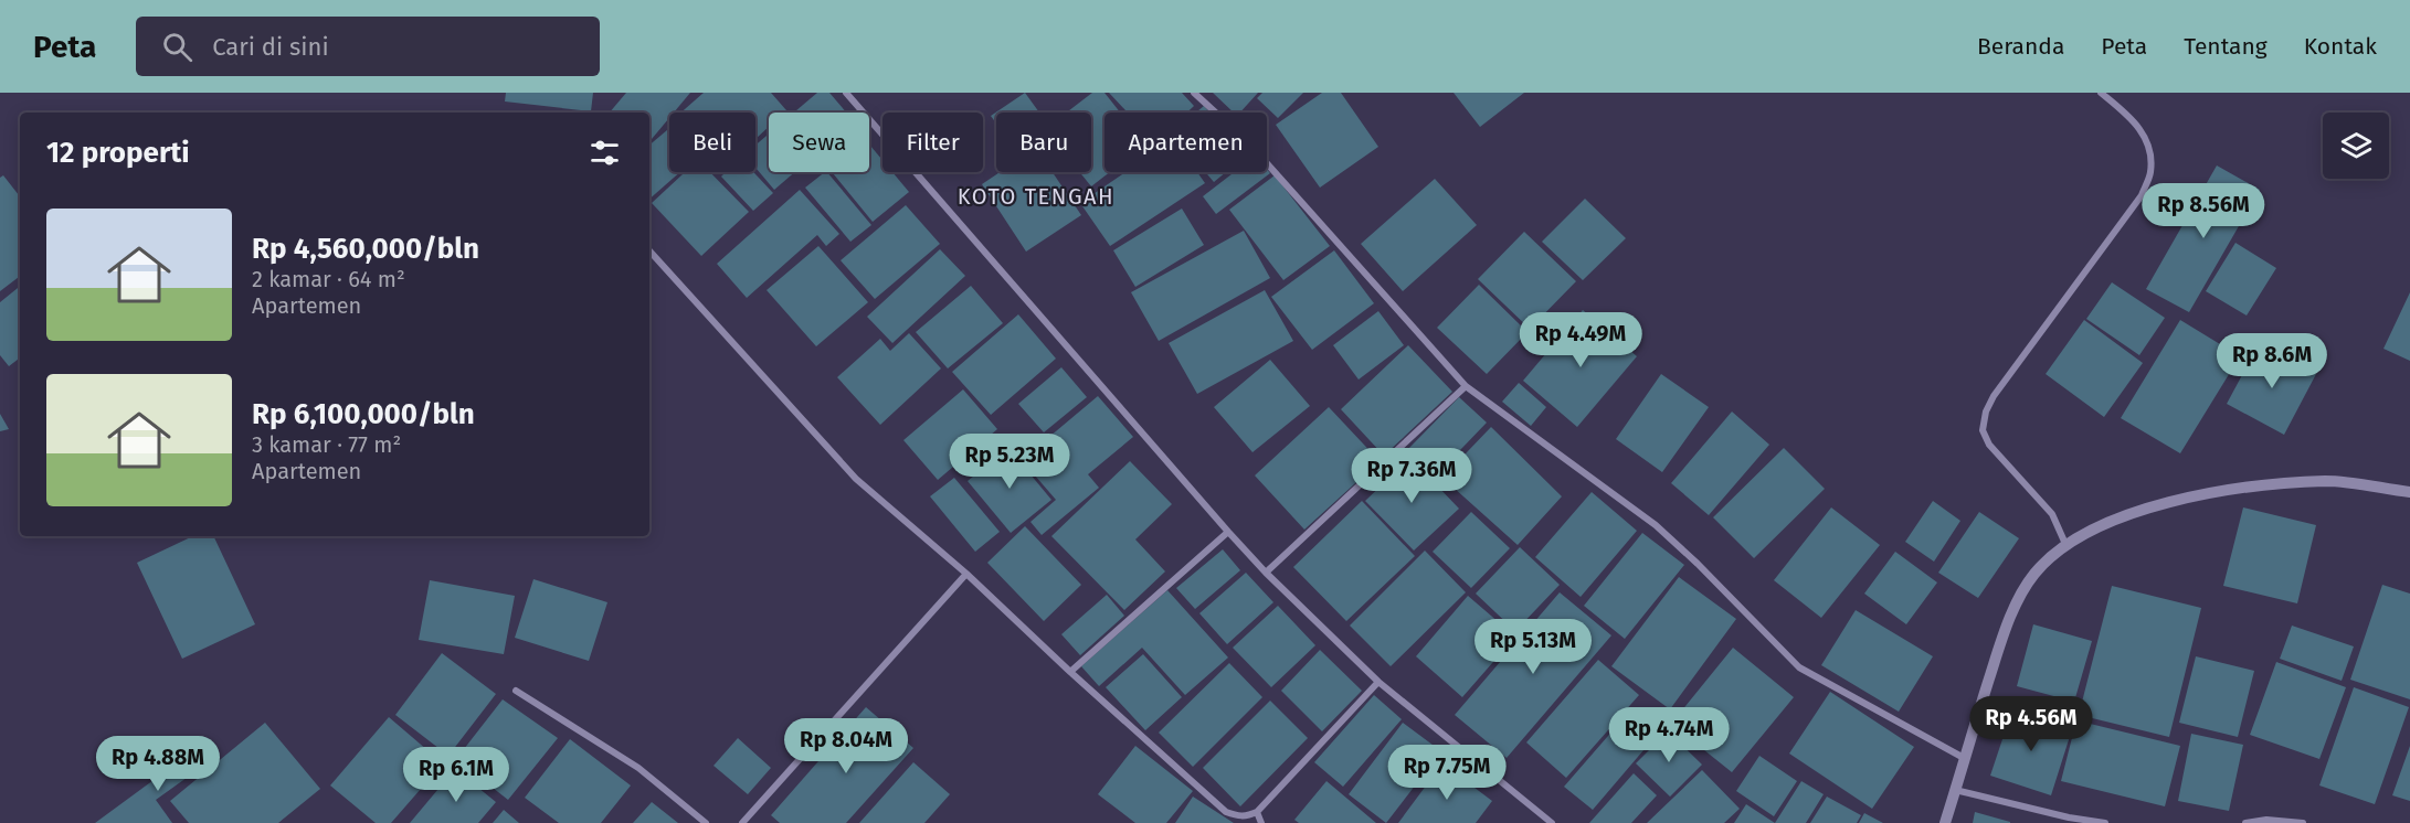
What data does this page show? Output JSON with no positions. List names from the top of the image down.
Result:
{
  "districts": ["KOTO TENGAH"],
  "page": {
    "header": "Peta",
    "search": "Cari di sini",
    "nav": [
      "Beranda",
      "Peta",
      "Tentang",
      "Kontak"
    ],
    "chip": [
      "Beli",
      "Sewa",
      "Filter",
      "Baru",
      "Apartemen"
    ],
    "heading": "12 properti",
    "price": [
      "Rp 8.56M",
      "Rp 4.49M",
      "Rp 8.6M",
      "Rp 5.23M",
      "Rp 7.36M",
      "Rp 5.13M",
      "Rp 4.56M",
      "Rp 4.74M",
      "Rp 8.04M",
      "Rp 4.88M",
      "Rp 7.75M",
      "Rp 6.1M"
    ],
    "list": [
      {
        "name": "Rp 4,560,000/bln",
        "note": "2 kamar · 64 m² · Apartemen"
      },
      {
        "name": "Rp 6,100,000/bln",
        "note": "3 kamar · 77 m² · Apartemen"
      }
    ]
  }
}
